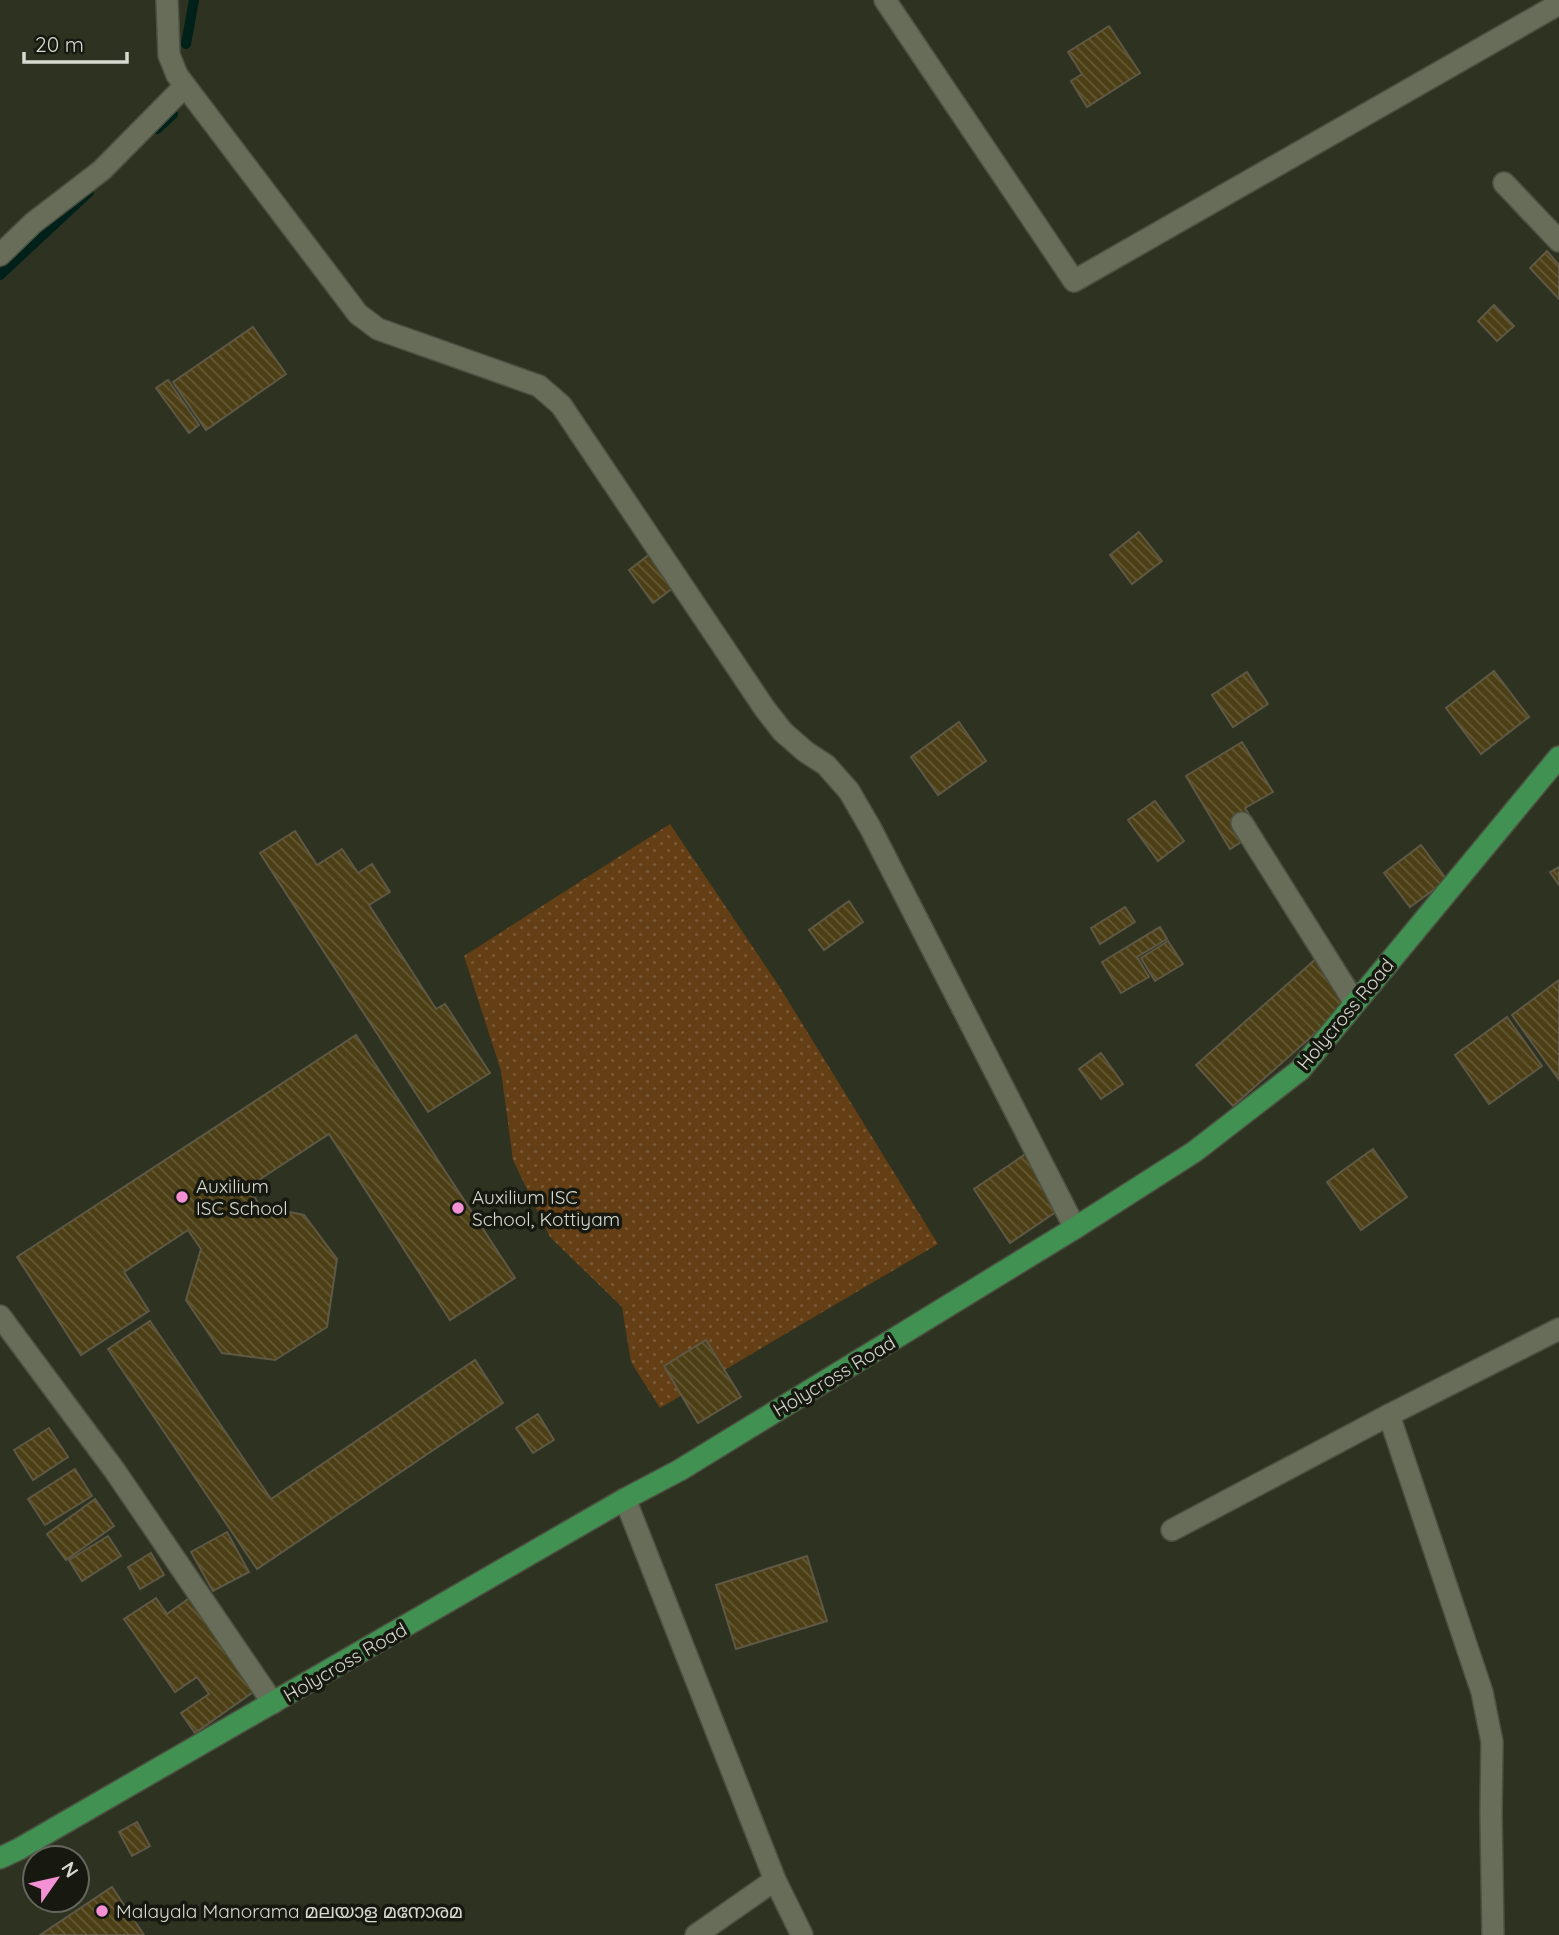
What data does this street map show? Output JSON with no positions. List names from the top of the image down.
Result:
{
  "streets": {
    "main road": ["Holycross Road"]
  },
  "places": ["Auxilium ISC School", "Auxilium ISC School, Kottiyam", "Malayala Manorama മലയാള മനോരമ"],
  "scale_bar": "20 m",
  "north": "top right"
}
